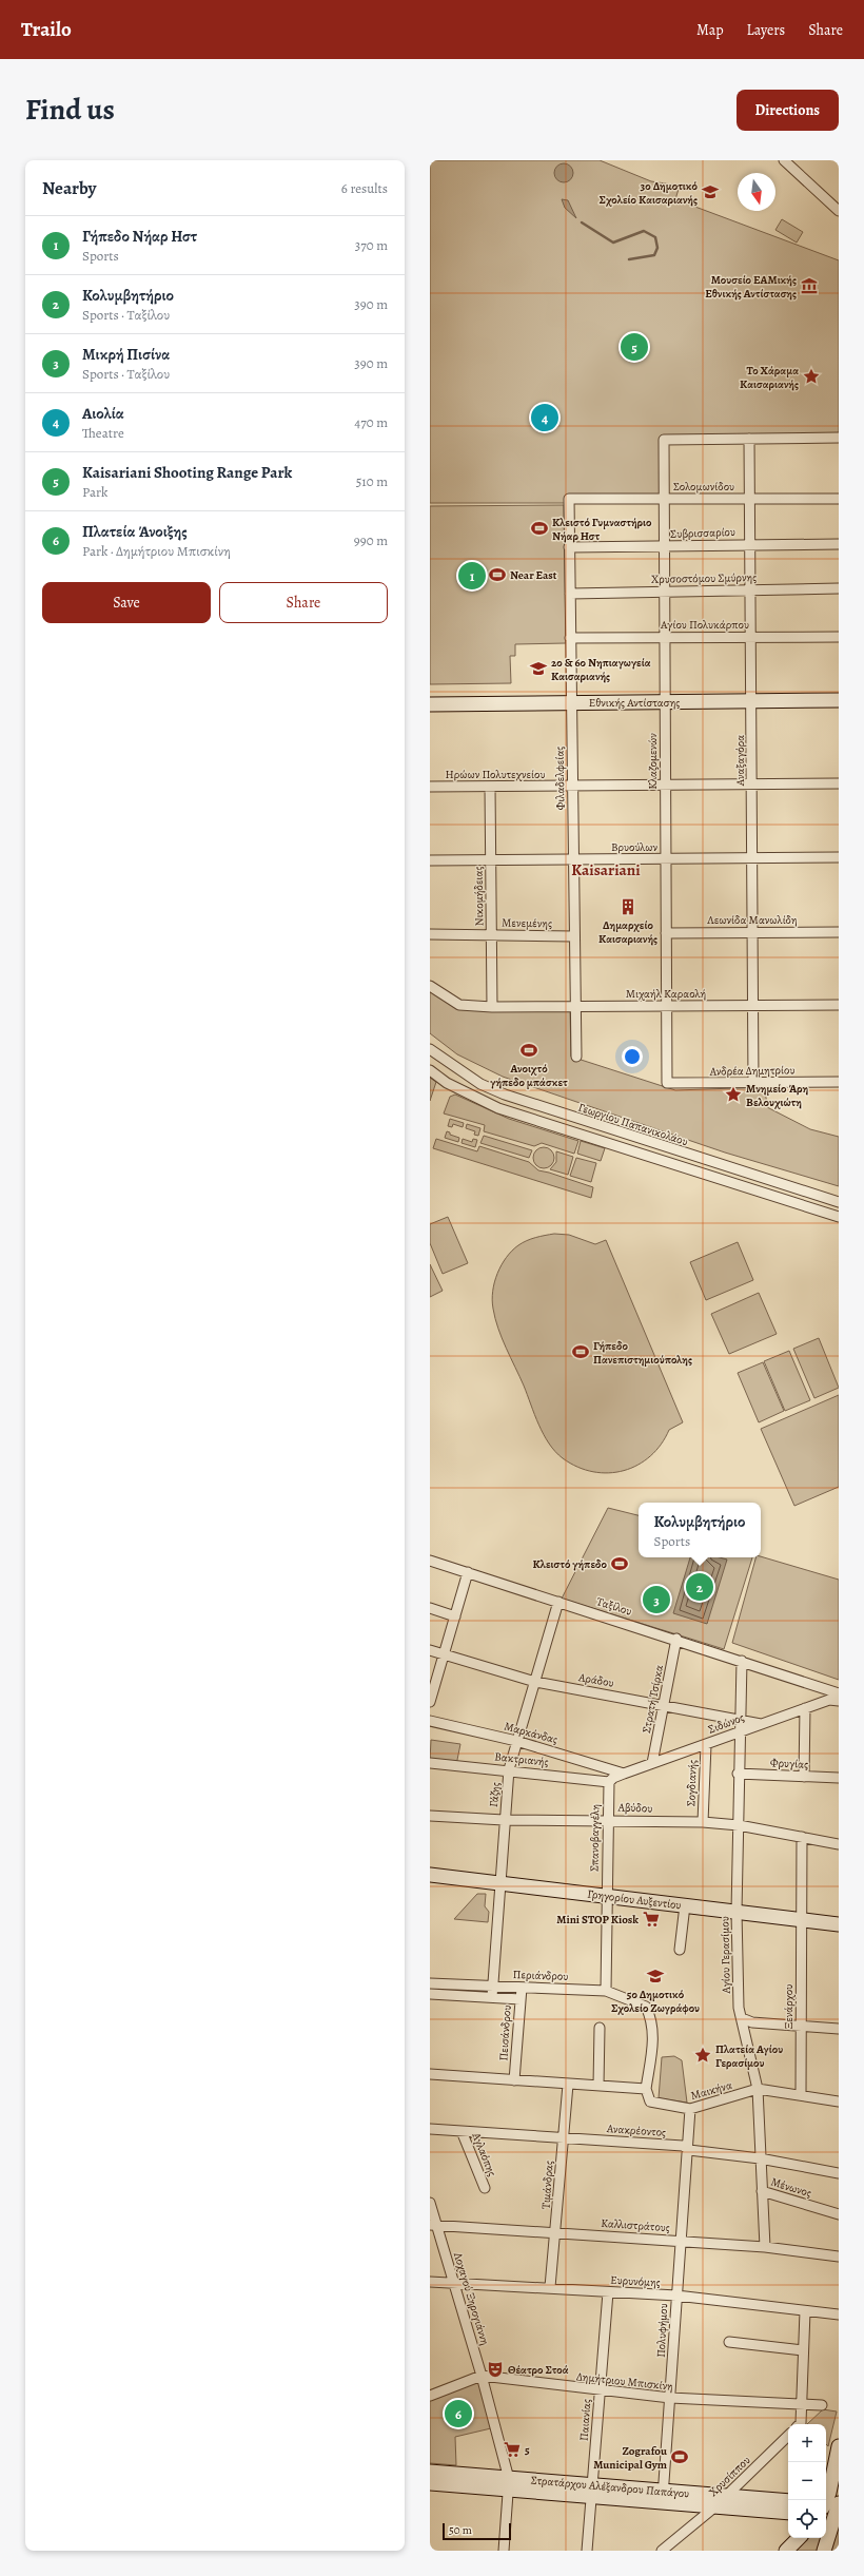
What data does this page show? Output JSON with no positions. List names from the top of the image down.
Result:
{
  "streets": {
    "street": [
      "Σολομωνίδου",
      "Συβρισσαρίου",
      "Χρυσοστόμου Σμύρνης",
      "Αγίου Πολυκάρπου",
      "Εθνικής Αντίστασης",
      "Αναξαγόρα",
      "Κλαζομενών",
      "Ηρώων Πολυτεχνείου",
      "Φιλαδελφείας",
      "Βρυούλων",
      "Νικομήδειας",
      "Λεωνίδα Μανωλίδη",
      "Μενεμένης",
      "Μιχαήλ Καραολή",
      "Ανδρέα Δημητρίου",
      "Γεωργίου Παπανικολάου",
      "Ταξίλου",
      "Αράδου",
      "Στρατή Τσίρκα",
      "Σιδώνος",
      "Μαρκάνδας",
      "Βακτριανής",
      "Φρυγίας",
      "Σογδιανής",
      "Γάζης",
      "Αβύδου",
      "Σπανοβαγγέλη",
      "Γρηγορίου Αυξεντίου",
      "Αγίου Γερασίμου",
      "Περιάνδρου",
      "Ξενάρχου",
      "Πεισάνδρου",
      "Μαικήνα",
      "Ανακρέοντος",
      "Αγλαόπης",
      "Τιμάνδρας",
      "Μένωνος",
      "Καλλιστράτους",
      "Ευρυνόμης",
      "Λοχαγού Ξηρογιάννη",
      "Πολυφήμου",
      "Δημήτριου Μπισκίνη",
      "Παιανίας",
      "Χρυσίππου",
      "Στρατάρχου Αλέξανδρου Παπάγου"
    ]
  },
  "crossings": [
    ["Σολομωνίδου", "Αναξαγόρα"],
    ["Σολομωνίδου", "Κλαζομενών"],
    ["Σολομωνίδου", "Φιλαδελφείας"],
    ["Συβρισσαρίου", "Αναξαγόρα"],
    ["Συβρισσαρίου", "Κλαζομενών"],
    ["Συβρισσαρίου", "Φιλαδελφείας"],
    ["Χρυσοστόμου Σμύρνης", "Αναξαγόρα"],
    ["Χρυσοστόμου Σμύρνης", "Κλαζομενών"],
    ["Χρυσοστόμου Σμύρνης", "Φιλαδελφείας"],
    ["Αγίου Πολυκάρπου", "Αναξαγόρα"],
    ["Αγίου Πολυκάρπου", "Κλαζομενών"],
    ["Αγίου Πολυκάρπου", "Φιλαδελφείας"],
    ["Εθνικής Αντίστασης", "Αναξαγόρα"],
    ["Εθνικής Αντίστασης", "Κλαζομενών"],
    ["Εθνικής Αντίστασης", "Φιλαδελφείας"],
    ["Αναξαγόρα", "Κλαζομενών"],
    ["Αναξαγόρα", "Ηρώων Πολυτεχνείου"],
    ["Αναξαγόρα", "Βρυούλων"],
    ["Αναξαγόρα", "Λεωνίδα Μανωλίδη"],
    ["Αναξαγόρα", "Μιχαήλ Καραολή"],
    ["Αναξαγόρα", "Ανδρέα Δημητρίου"],
    ["Κλαζομενών", "Ηρώων Πολυτεχνείου"],
    ["Κλαζομενών", "Βρυούλων"],
    ["Κλαζομενών", "Λεωνίδα Μανωλίδη"],
    ["Κλαζομενών", "Μιχαήλ Καραολή"],
    ["Κλαζομενών", "Ανδρέα Δημητρίου"],
    ["Ηρώων Πολυτεχνείου", "Φιλαδελφείας"],
    ["Ηρώων Πολυτεχνείου", "Νικομήδειας"],
    ["Φιλαδελφείας", "Βρυούλων"],
    ["Φιλαδελφείας", "Μενεμένης"],
    ["Φιλαδελφείας", "Μιχαήλ Καραολή"],
    ["Βρυούλων", "Νικομήδειας"],
    ["Νικομήδειας", "Μενεμένης"],
    ["Νικομήδειας", "Μιχαήλ Καραολή"],
    ["Ταξίλου", "Στρατή Τσίρκα"],
    ["Ταξίλου", "Γάζης"],
    ["Ταξίλου", "Αγίου Γερασίμου"],
    ["Αράδου", "Στρατή Τσίρκα"],
    ["Αράδου", "Σιδώνος"],
    ["Αράδου", "Γάζης"],
    ["Αράδου", "Αγίου Γερασίμου"],
    ["Στρατή Τσίρκα", "Σιδώνος"],
    ["Σιδώνος", "Μαρκάνδας"],
    ["Σιδώνος", "Βακτριανής"],
    ["Σιδώνος", "Σογδιανής"],
    ["Σιδώνος", "Σπανοβαγγέλη"],
    ["Σιδώνος", "Αγίου Γερασίμου"],
    ["Μαρκάνδας", "Γάζης"],
    ["Βακτριανής", "Γάζης"],
    ["Βακτριανής", "Σπανοβαγγέλη"],
    ["Φρυγίας", "Αγίου Γερασίμου"],
    ["Σογδιανής", "Αβύδου"],
    ["Γάζης", "Αβύδου"],
    ["Γάζης", "Γρηγορίου Αυξεντίου"],
    ["Γάζης", "Περιάνδρου"],
    ["Αβύδου", "Σπανοβαγγέλη"],
    ["Αβύδου", "Αγίου Γερασίμου"],
    ["Αβύδου", "Ξενάρχου"],
    ["Σπανοβαγγέλη", "Γρηγορίου Αυξεντίου"],
    ["Σπανοβαγγέλη", "Περιάνδρου"],
    ["Γρηγορίου Αυξεντίου", "Αγίου Γερασίμου"],
    ["Γρηγορίου Αυξεντίου", "Ξενάρχου"],
    ["Αγίου Γερασίμου", "Μαικήνα"],
    ["Αγίου Γερασίμου", "Ανακρέοντος"],
    ["Αγίου Γερασίμου", "Μένωνος"],
    ["Αγίου Γερασίμου", "Καλλιστράτους"],
    ["Περιάνδρου", "Πεισάνδρου"],
    ["Περιάνδρου", "Μαικήνα"],
    ["Ξενάρχου", "Μαικήνα"],
    ["Μαικήνα", "Πολυφήμου"],
    ["Ανακρέοντος", "Αγλαόπης"],
    ["Ανακρέοντος", "Τιμάνδρας"],
    ["Ανακρέοντος", "Πολυφήμου"],
    ["Τιμάνδρας", "Καλλιστράτους"],
    ["Τιμάνδρας", "Ευρυνόμης"],
    ["Καλλιστράτους", "Λοχαγού Ξηρογιάννη"],
    ["Καλλιστράτους", "Πολυφήμου"],
    ["Ευρυνόμης", "Λοχαγού Ξηρογιάννη"],
    ["Ευρυνόμης", "Πολυφήμου"],
    ["Ευρυνόμης", "Παιανίας"],
    ["Λοχαγού Ξηρογιάννη", "Δημήτριου Μπισκίνη"],
    ["Λοχαγού Ξηρογιάννη", "Στρατάρχου Αλέξανδρου Παπάγου"],
    ["Πολυφήμου", "Δημήτριου Μπισκίνη"],
    ["Πολυφήμου", "Στρατάρχου Αλέξανδρου Παπάγου"],
    ["Δημήτριου Μπισκίνη", "Παιανίας"],
    ["Παιανίας", "Στρατάρχου Αλέξανδρου Παπάγου"],
    ["Χρυσίππου", "Στρατάρχου Αλέξανδρου Παπάγου"]
  ],
  "districts": ["Kaisariani"],
  "places": {
    "school or university": ["3ο Δημοτικό Σχολείο Καισαριανής", "2ο & 6ο Νηπιαγωγεία Καισαριανής", "5ο Δημοτικό Σχολείο Ζωγράφου"],
    "museum": ["Μουσείο ΕΑΜικής Εθνικής Αντίστασης"],
    "place": ["Το Χάραμα Καισαριανής", "Μνημείο Άρη Βελουχιώτη", "Πλατεία Αγίου Γερασίμου"],
    "sports": [
      "Κλειστό Γυμναστήριο Νήαρ Ηστ",
      "Near East",
      "Ανοιχτό γήπεδο μπάσκετ",
      "Γήπεδο Πανεπιστημιούπολης",
      "Κλειστό γήπεδο",
      "Zografou Municipal Gym"
    ],
    "building": ["Δημαρχείο Καισαριανής"],
    "supermarket": ["Mini STOP Kiosk", "5"],
    "theatre": ["Θέατρο Στοά"]
  },
  "scale_bar": "50 m",
  "north": "bottom",
  "page": {
    "header": "Trailo",
    "nav": ["Map", "Layers", "Share"],
    "title": "Find us",
    "buttons": [
      "Directions",
      ["Save", "Share"]
    ],
    "heading": ["Nearby", "6 results"],
    "list": [
      {
        "mark": "1",
        "name": "Γήπεδο Νήαρ Ηστ",
        "note": "Sports",
        "value": "370 m"
      },
      {
        "mark": "2",
        "name": "Κολυμβητήριο",
        "note": "Sports · Ταξίλου",
        "value": "390 m"
      },
      {
        "mark": "3",
        "name": "Μικρή Πισίνα",
        "note": "Sports · Ταξίλου",
        "value": "390 m"
      },
      {
        "mark": "4",
        "name": "Αιολία",
        "note": "Theatre",
        "value": "470 m"
      },
      {
        "mark": "5",
        "name": "Kaisariani Shooting Range Park",
        "note": "Park",
        "value": "510 m"
      },
      {
        "mark": "6",
        "name": "Πλατεία Άνοιξης",
        "note": "Park · Δημήτριου Μπισκίνη",
        "value": "990 m"
      }
    ],
    "pins": [
      "5",
      "4",
      "1",
      "2",
      "3",
      "6"
    ],
    "popup": ["Κολυμβητήριο", "Sports"],
    "map_buttons": ["+", "−"],
    "scale": "50 m"
  }
}
